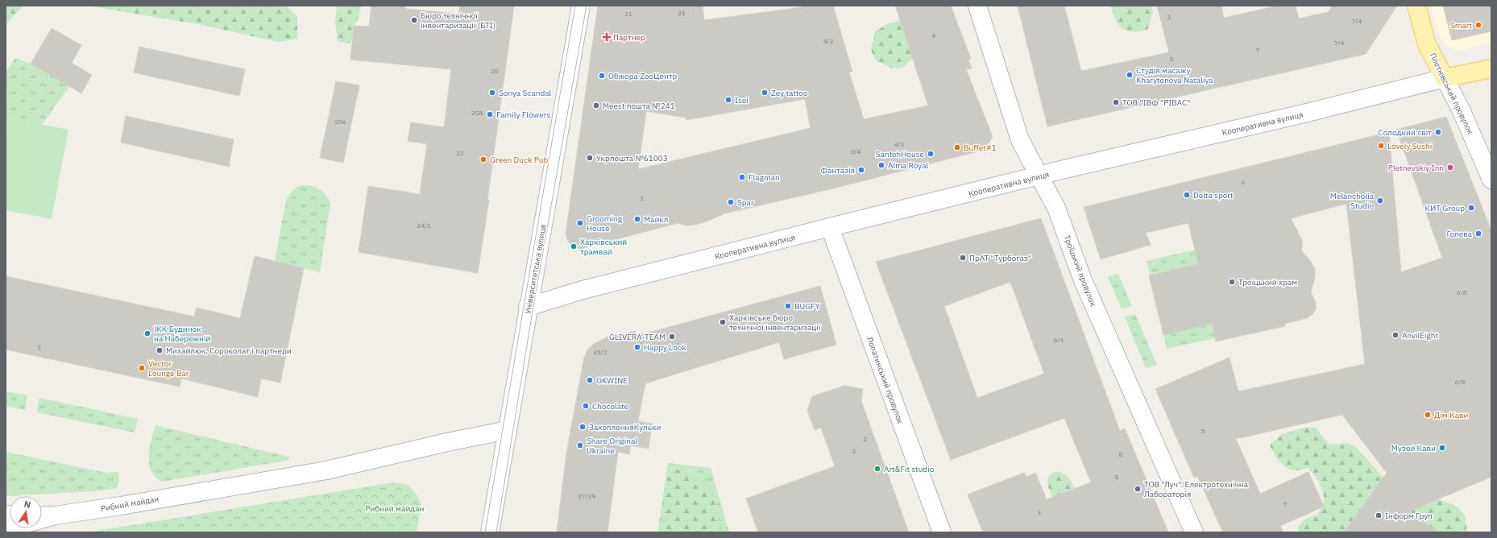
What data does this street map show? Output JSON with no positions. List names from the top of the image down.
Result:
{
  "streets": {
    "main road": ["Плетнівський провулок", "Кооперативна вулиця"],
    "street": [
      "Університетська вулиця",
      "Троїцький провулок",
      "Лопатинський провулок",
      "Рибний майдан"
    ]
  },
  "crossings": [
    ["Плетнівський провулок", "Кооперативна вулиця"],
    ["Кооперативна вулиця", "Університетська вулиця"],
    ["Кооперативна вулиця", "Троїцький провулок"],
    ["Кооперативна вулиця", "Лопатинський провулок"],
    ["Університетська вулиця", "Рибний майдан"]
  ],
  "parks": ["Рибний майдан"],
  "places": {
    "other": [
      "Бюро технічної інвентаризації (БТІ)",
      "Smart",
      "Студія масажу Kharytonova Nataliya",
      "Обжора ZooЦентр",
      "Sonya Scandal",
      "Zey tattoo",
      "Isei",
      "ТОВ \"ІВФ \"РІВАС\"",
      "Meest пошта №241",
      "Family Flowers",
      "Солодкий світ",
      "Lovely Sushi",
      "Buffet#1",
      "SantehHouse",
      "Укрпошта №61003",
      "Green Duck Pub",
      "Alma Royal",
      "Pletnevskiy Inn",
      "Фантазія",
      "Flagman",
      "Delta sport",
      "Melancholia Studio",
      "Spar",
      "КИТ Group",
      "Майкл",
      "Grooming House",
      "Голева",
      "Харківський трамвай",
      "ПрАТ \"Турбогаз\"",
      "Троїцький храм",
      "BUGFY",
      "Харківське бюро технічної інвентаризації",
      "ЖК Будинок на Набережній",
      "AnvilEight",
      "GLIVERA-TEAM",
      "Happy Look",
      "Михайлюк, Сороколат і партнери",
      "Vector Lounge Bar",
      "OKWINE",
      "Chocolate",
      "Дім Кави",
      "ЗахопленняКульки",
      "Share Original Ukraine",
      "Музей Кави",
      "Art&Fit studio",
      "ТОВ \"Луч\". Електротехнічна Лабораторія",
      "Інформ Груп"
    ],
    "health": ["Партнер"]
  },
  "house_numbers": [
    "31",
    "31",
    "3",
    "7/4",
    "4",
    "4/3",
    "7/4",
    "7",
    "5",
    "20",
    "20А",
    "20а",
    "4/3",
    "3/4",
    "22",
    "6",
    "1",
    "24/1",
    "6/8",
    "6/4",
    "1",
    "35/2",
    "6/8",
    "5",
    "2",
    "2",
    "8",
    "8",
    "37/39",
    "7",
    "3"
  ],
  "north": "top"
}
